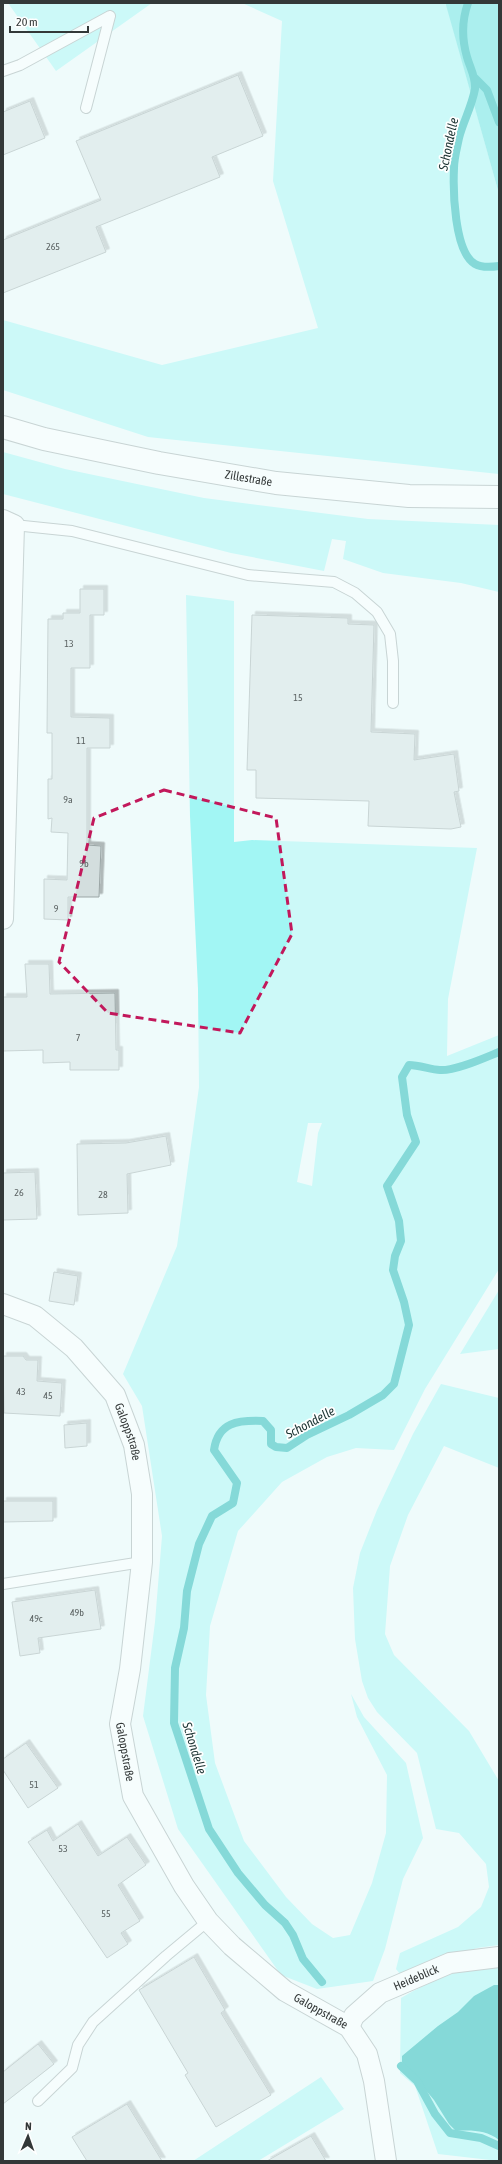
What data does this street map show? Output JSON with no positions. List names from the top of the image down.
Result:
{
  "streets": {
    "main road": ["Zillestraße"],
    "street": ["Galoppstraße", "Heideblick"]
  },
  "crossings": [
    ["Galoppstraße", "Heideblick"]
  ],
  "water": ["Schondelle"],
  "house_numbers": [
    "265",
    "13",
    "15",
    "11",
    "9a",
    "9b",
    "9",
    "7",
    "26",
    "28",
    "43",
    "45",
    "49b",
    "49c",
    "51",
    "53",
    "55"
  ],
  "scale_bar": "20 m",
  "north": "top"
}
